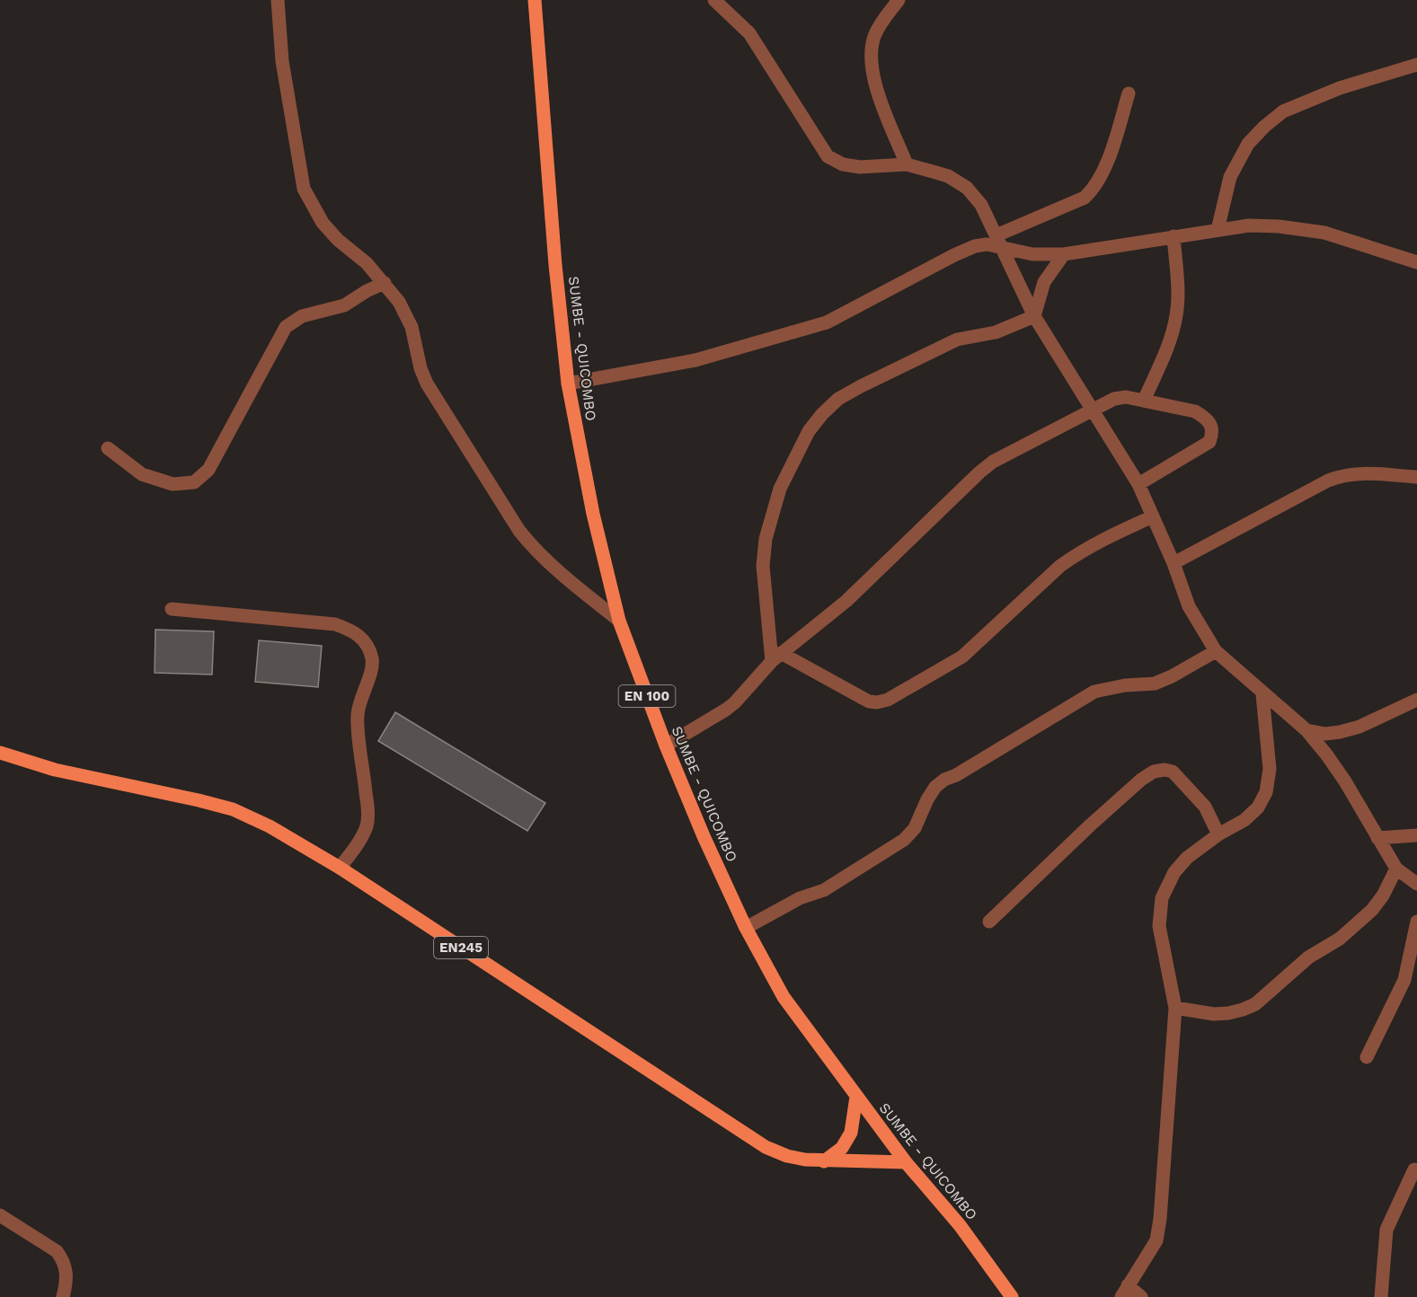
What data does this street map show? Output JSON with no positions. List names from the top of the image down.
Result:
{
  "streets": {
    "main road": ["SUMBE - QUICOMBO", "EN 100", "EN245"]
  },
  "crossings": [
    ["SUMBE - QUICOMBO", "EN245"]
  ]
}
